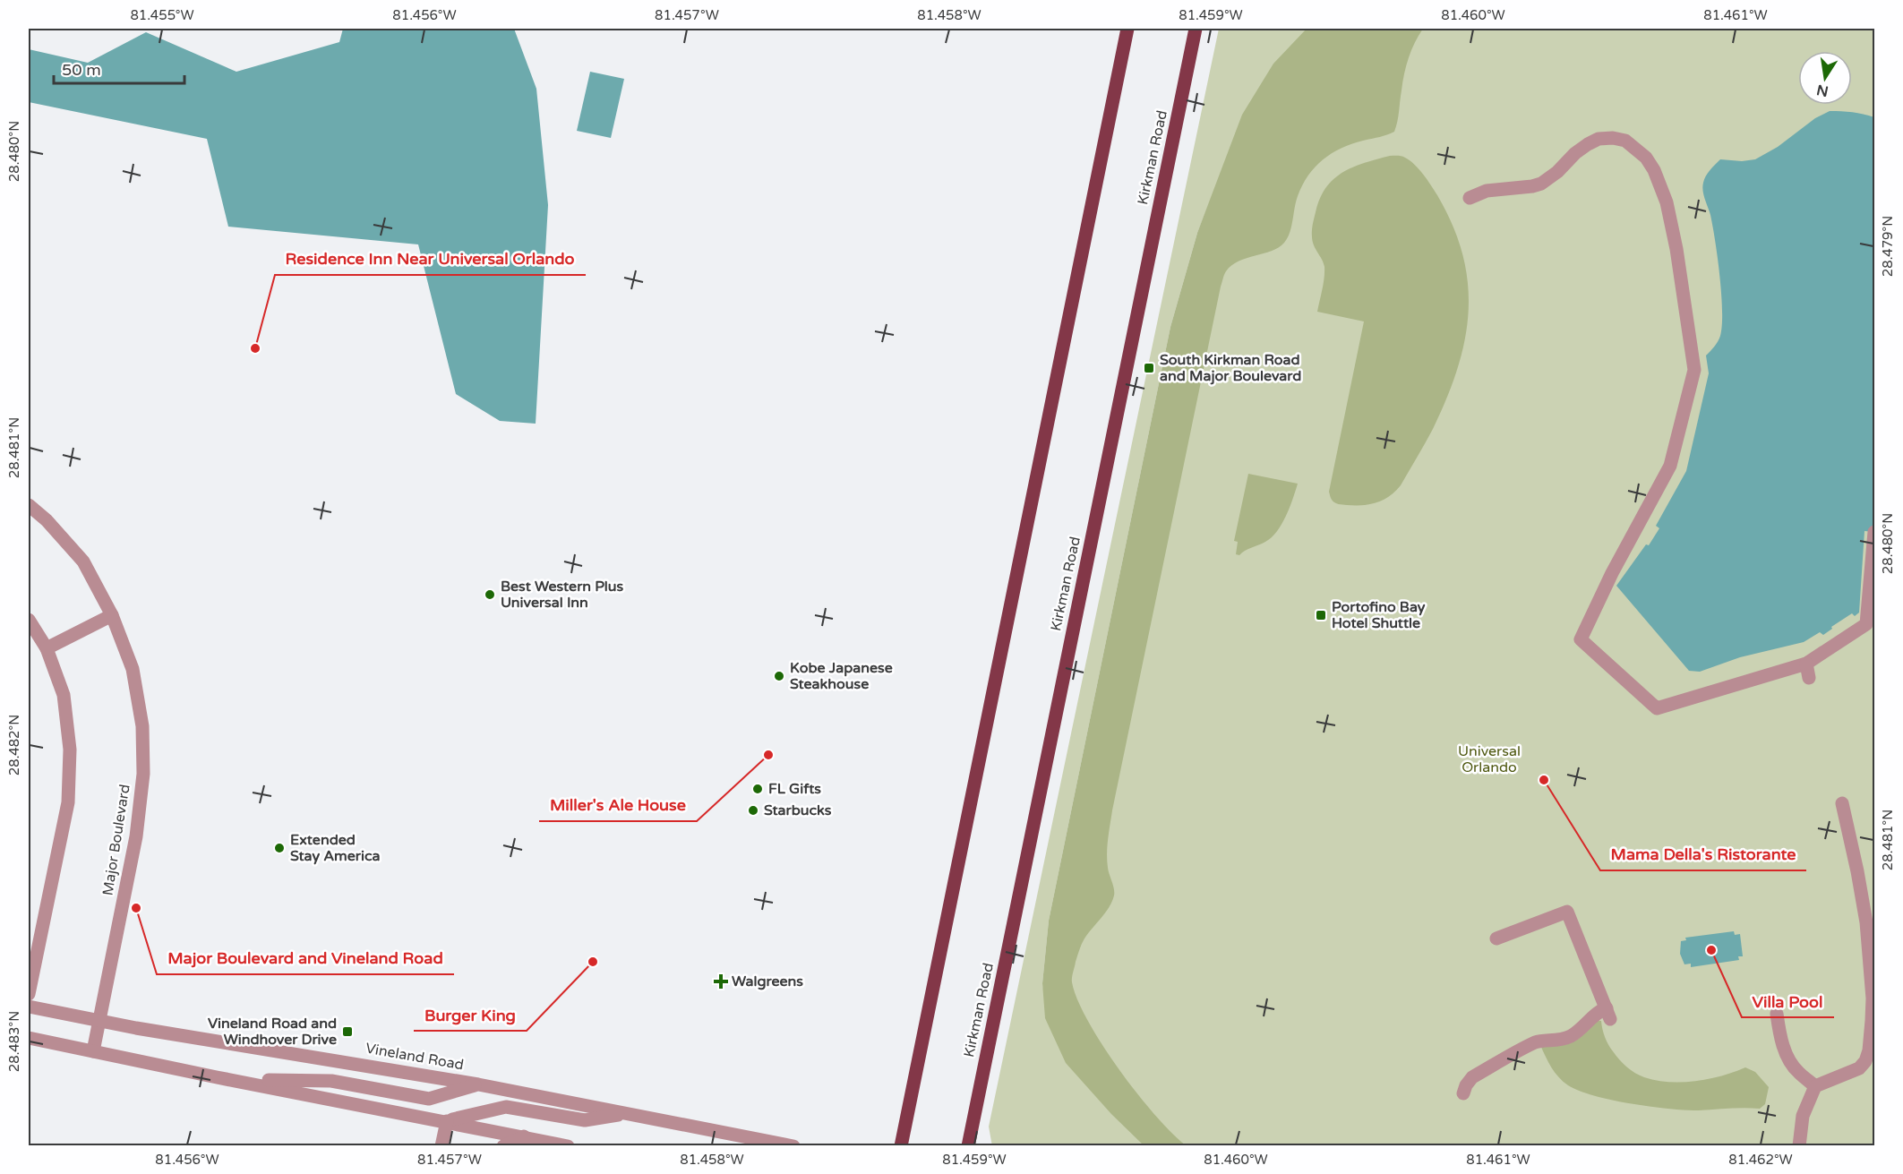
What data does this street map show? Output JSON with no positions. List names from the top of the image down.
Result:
{
  "streets": {
    "main road": ["Kirkman Road"],
    "street": ["Major Boulevard", "Vineland Road"]
  },
  "crossings": [
    ["Major Boulevard", "Vineland Road"]
  ],
  "parks": ["Universal Orlando"],
  "places": {
    "other": [
      "Residence Inn Near Universal Orlando",
      "Best Western Plus Universal Inn",
      "Kobe Japanese Steakhouse",
      "Miller's Ale House",
      "Mama Della's Ristorante",
      "FL Gifts",
      "Starbucks",
      "Extended Stay America",
      "Major Boulevard and Vineland Road",
      "Villa Pool",
      "Burger King"
    ],
    "transit": ["South Kirkman Road and Major Boulevard", "Portofino Bay Hotel Shuttle", "Vineland Road and Windhover Drive"],
    "health": ["Walgreens"]
  },
  "scale_bar": "50 m",
  "north": "bottom",
  "coordinates": [
    "81.455°W",
    "81.456°W",
    "81.457°W",
    "81.458°W",
    "81.459°W",
    "81.460°W",
    "81.461°W",
    "28.480°N",
    "28.479°N",
    "28.481°N",
    "28.482°N",
    "28.483°N",
    "81.462°W"
  ]
}
